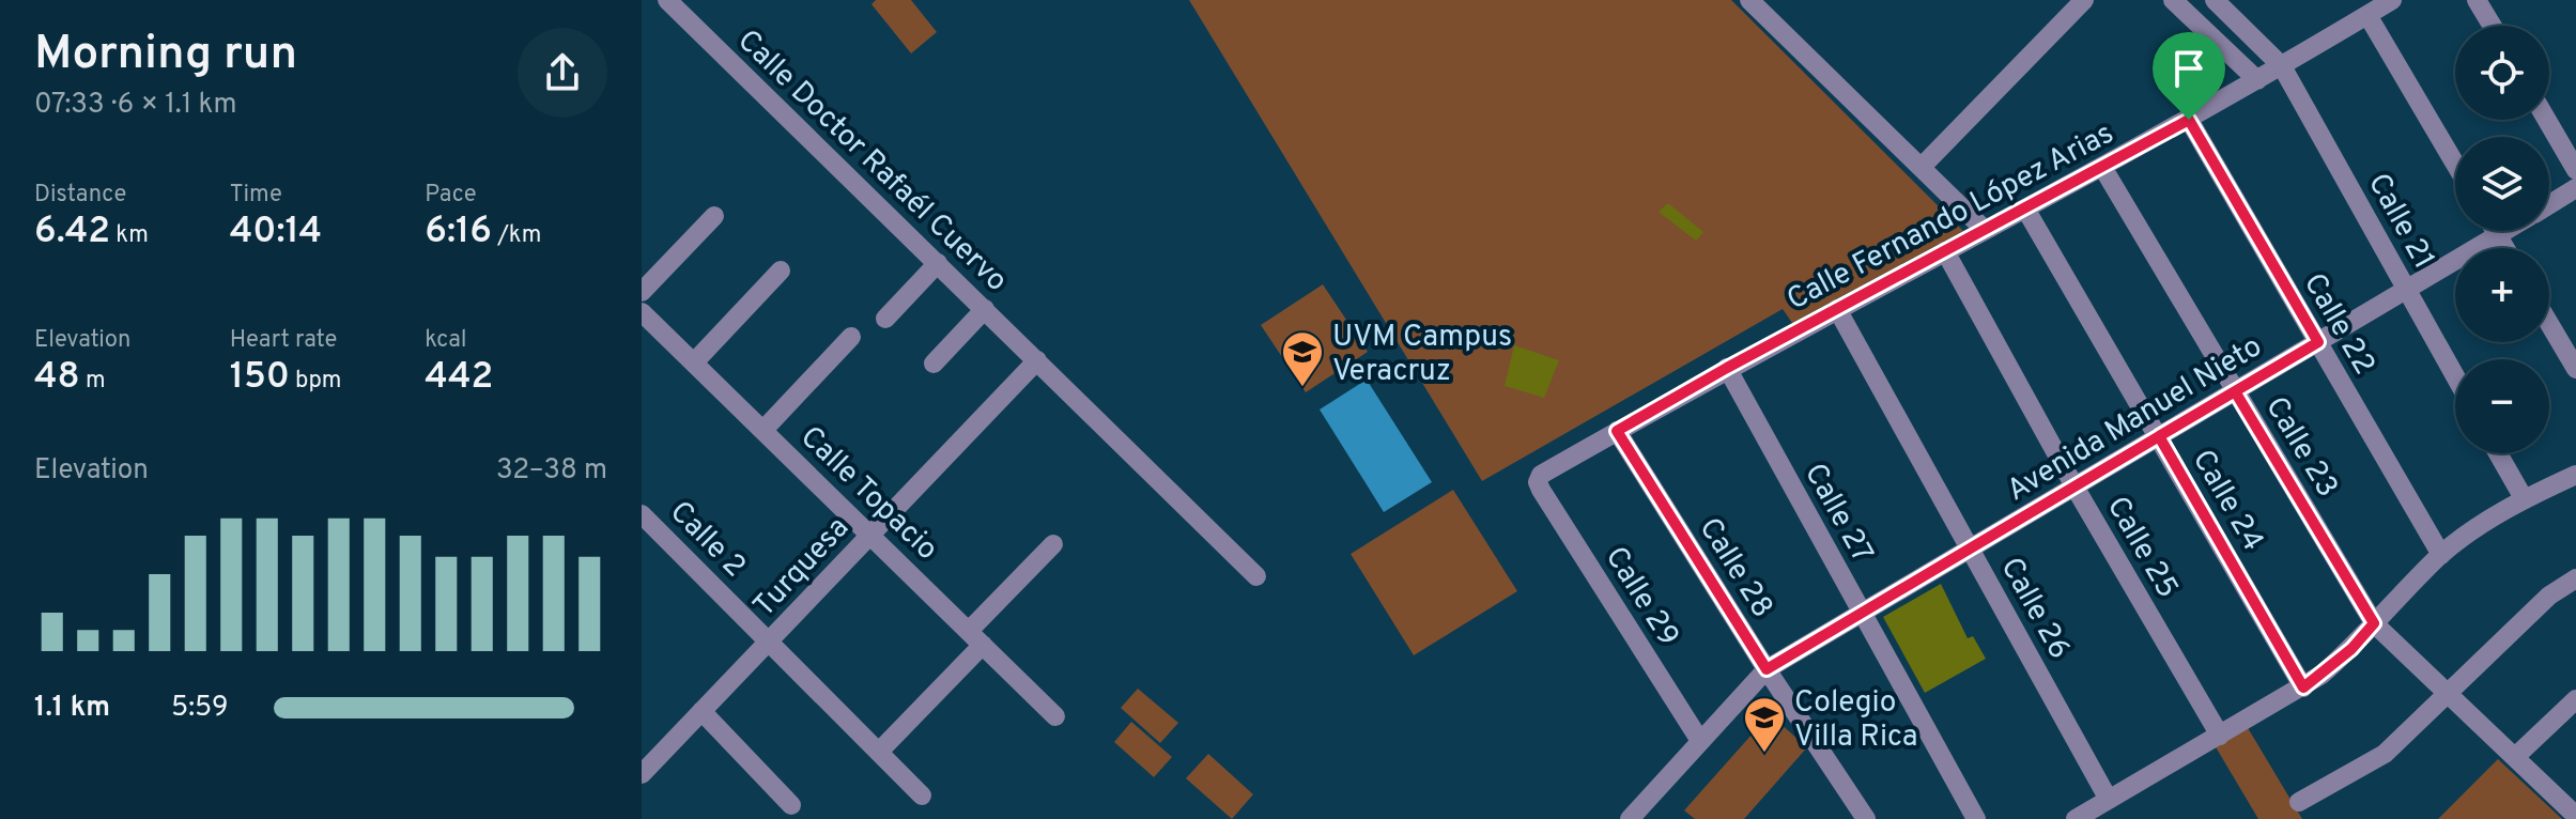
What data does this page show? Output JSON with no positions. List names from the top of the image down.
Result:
{
  "streets": {
    "street": [
      "Calle Doctor Rafaél Cuervo",
      "Calle Fernando López Arias",
      "Calle 21",
      "Calle 22",
      "Avenida Manuel Nieto",
      "Calle 23",
      "Calle Topacio",
      "Calle 24",
      "Calle 27",
      "Calle 2",
      "Calle 25",
      "Turquesa",
      "Calle 28",
      "Calle 29",
      "Calle 26"
    ]
  },
  "crossings": [
    ["Calle Doctor Rafaél Cuervo", "Turquesa"],
    ["Calle Fernando López Arias", "Calle 21"],
    ["Calle Fernando López Arias", "Calle 22"],
    ["Calle Fernando López Arias", "Calle 23"],
    ["Calle Fernando López Arias", "Calle 24"],
    ["Calle Fernando López Arias", "Calle 27"],
    ["Calle Fernando López Arias", "Calle 25"],
    ["Calle Fernando López Arias", "Calle 28"],
    ["Calle Fernando López Arias", "Calle 29"],
    ["Calle Fernando López Arias", "Calle 26"],
    ["Calle 21", "Avenida Manuel Nieto"],
    ["Calle 22", "Avenida Manuel Nieto"],
    ["Avenida Manuel Nieto", "Calle 23"],
    ["Avenida Manuel Nieto", "Calle 24"],
    ["Avenida Manuel Nieto", "Calle 27"],
    ["Avenida Manuel Nieto", "Calle 25"],
    ["Avenida Manuel Nieto", "Calle 28"],
    ["Avenida Manuel Nieto", "Calle 29"],
    ["Avenida Manuel Nieto", "Calle 26"],
    ["Calle Topacio", "Turquesa"],
    ["Calle 2", "Turquesa"]
  ],
  "places": {
    "school or university": ["UVM Campus Veracruz", "Colegio Villa Rica"]
  },
  "page": {
    "heading": ["Morning run", "07:33 · 6 × 1.1 km"],
    "map_buttons": ["+", "−"],
    "stats": [
      ["Distance", "6.42 km"],
      ["Time", "40:14"],
      ["Pace", "6:16 /km"],
      ["Elevation", "48 m"],
      ["Heart rate", "150 bpm"],
      ["kcal", "442"]
    ],
    "chart": ["Elevation", "32–38 m"],
    "list": [
      {
        "name": "1.1 km",
        "note": "5:59"
      }
    ]
  }
}
